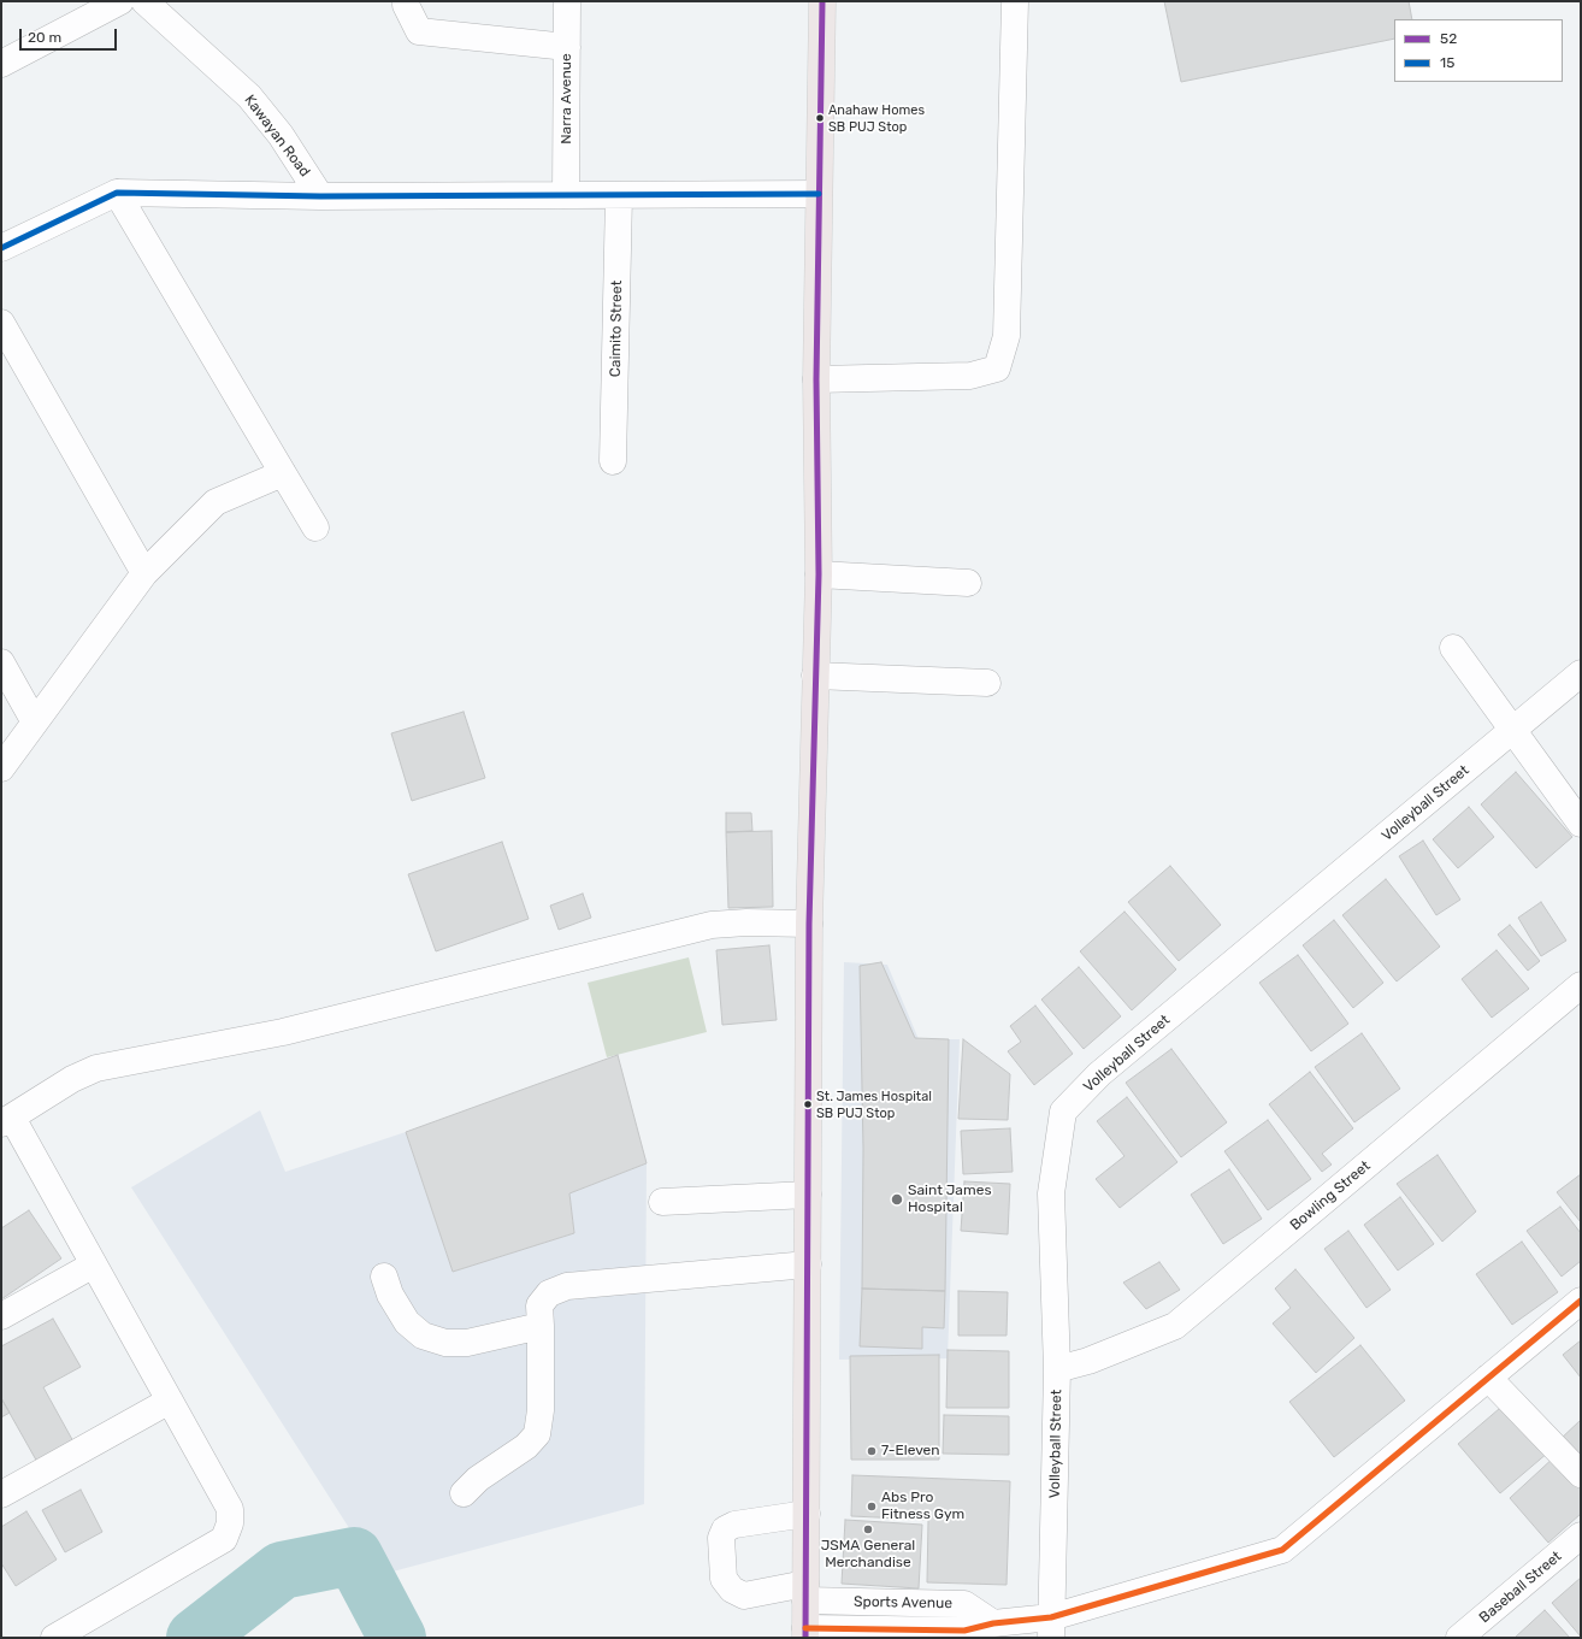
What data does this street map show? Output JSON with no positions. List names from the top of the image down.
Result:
{
  "streets": {
    "street": [
      "Narra Avenue",
      "Kawayan Road",
      "Caimito Street",
      "Volleyball Street",
      "Bowling Street",
      "Baseball Street",
      "Sports Avenue"
    ]
  },
  "crossings": [
    ["Volleyball Street", "Bowling Street"],
    ["Volleyball Street", "Sports Avenue"]
  ],
  "places": [
    "Anahaw Homes SB PUJ Stop",
    "St. James Hospital SB PUJ Stop",
    "Saint James Hospital",
    "7-Eleven",
    "Abs Pro Fitness Gym",
    "JSMA General Merchandise"
  ],
  "lines": ["transit line 52", "transit line 15", "transit line 20"],
  "legend": ["52", "15"],
  "scale_bar": "20 m"
}
